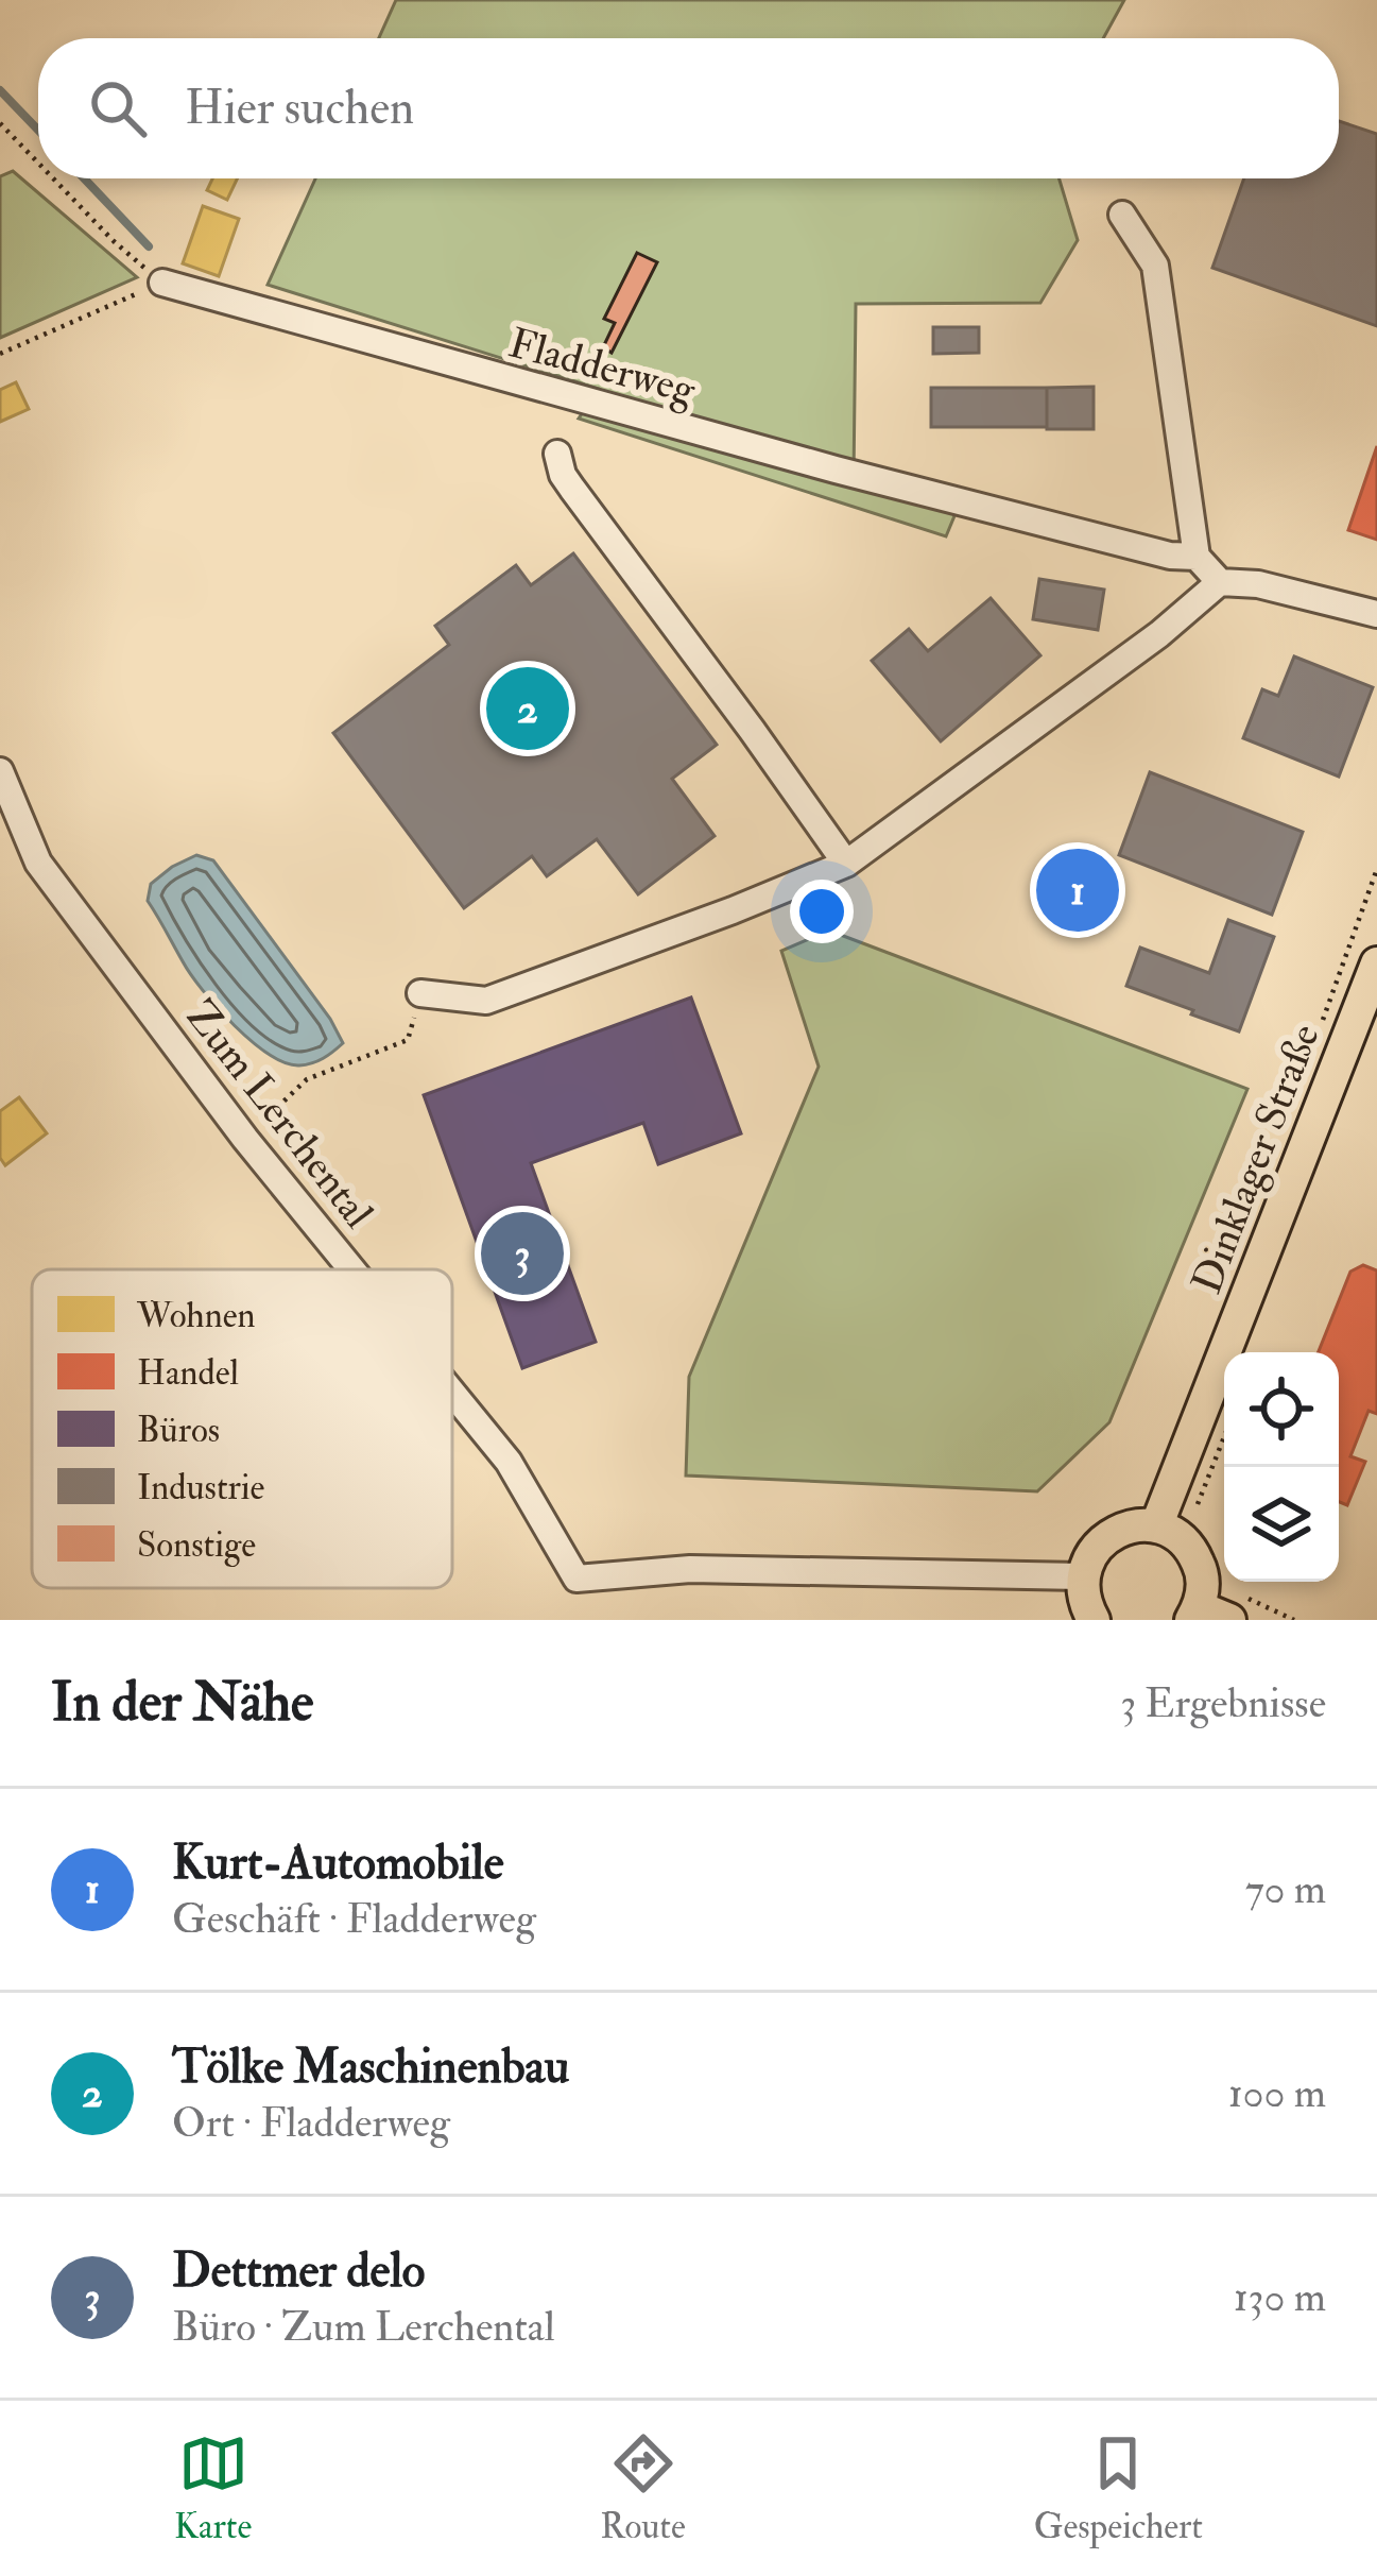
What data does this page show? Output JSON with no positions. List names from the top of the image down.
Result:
{
  "streets": {
    "main road": ["Dinklager Straße"],
    "street": ["Fladderweg", "Zum Lerchental"]
  },
  "legend": [
    "Wohnen",
    "Handel",
    "Büros",
    "Industrie",
    "Sonstige"
  ],
  "page": {
    "search": "Hier suchen",
    "pins": ["2", "1", "3"],
    "heading": ["In der Nähe", "3 Ergebnisse"],
    "list": [
      {
        "mark": "1",
        "name": "Kurt-Automobile",
        "note": "Geschäft · Fladderweg",
        "value": "70 m"
      },
      {
        "mark": "2",
        "name": "Tölke Maschinenbau",
        "note": "Ort · Fladderweg",
        "value": "100 m"
      },
      {
        "mark": "3",
        "name": "Dettmer delo",
        "note": "Büro · Zum Lerchental",
        "value": "130 m"
      }
    ],
    "nav": ["Karte", "Route", "Gespeichert"]
  }
}
